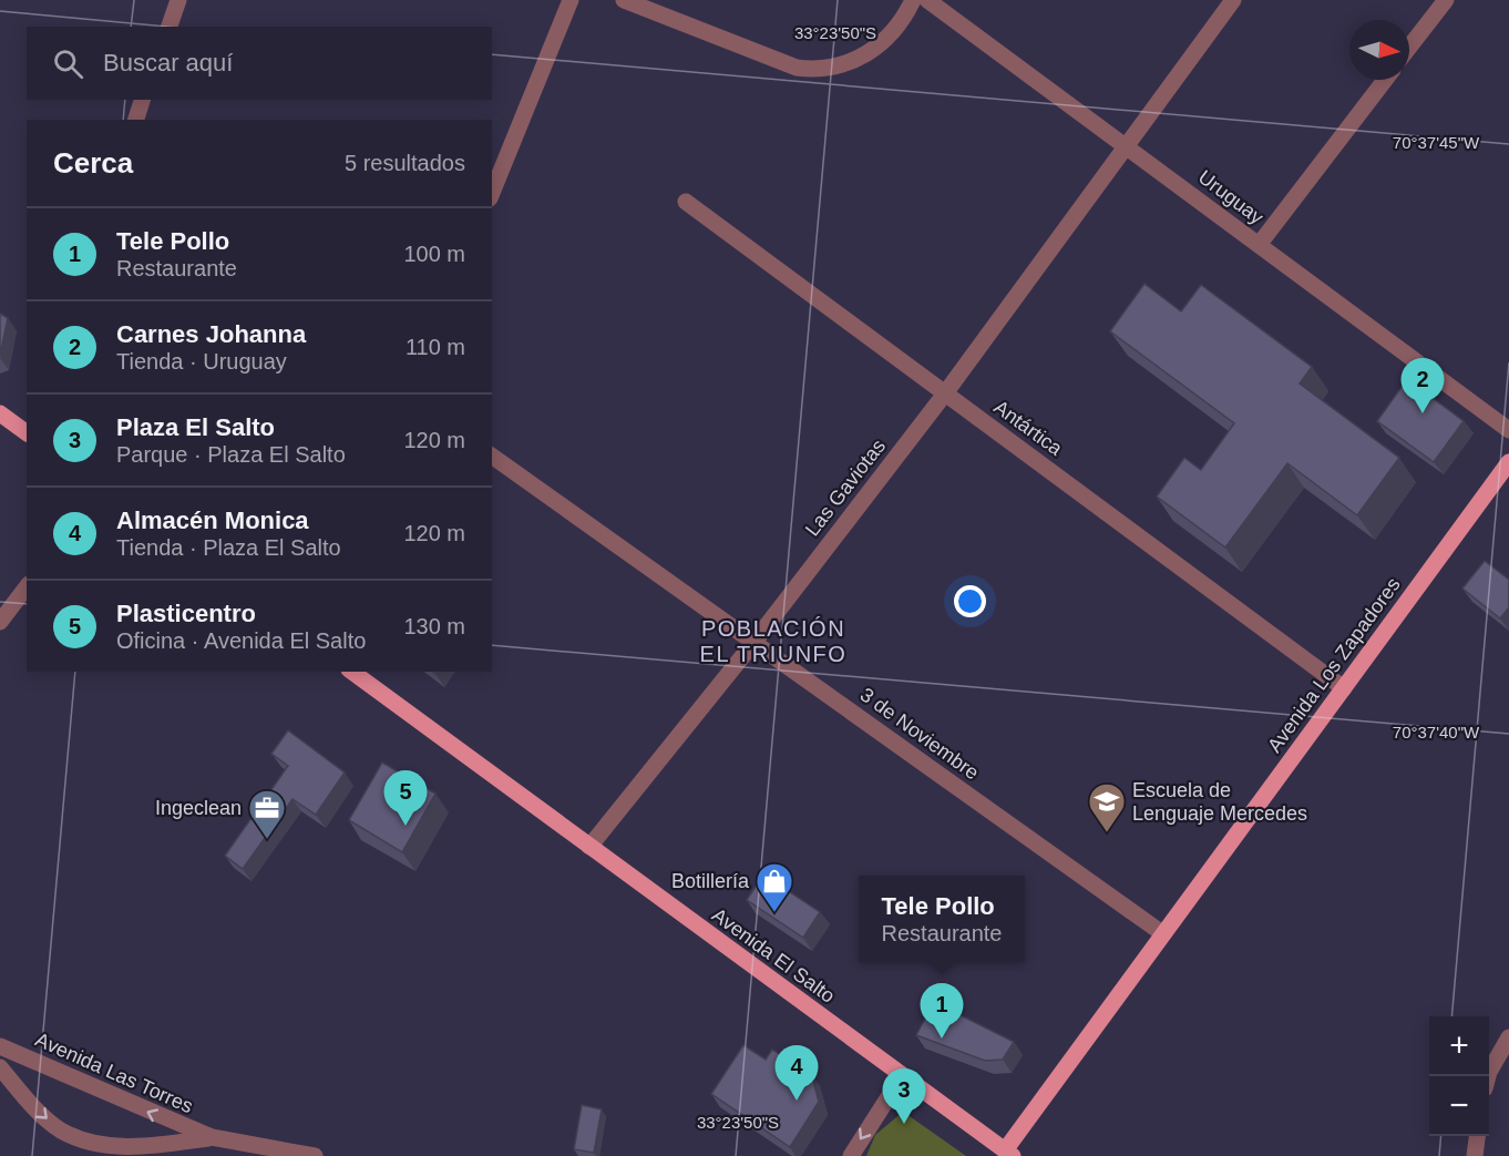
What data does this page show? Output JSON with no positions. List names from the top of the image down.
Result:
{
  "streets": {
    "main road": ["Avenida Los Zapadores", "Avenida El Salto"],
    "street": [
      "Uruguay",
      "Antártica",
      "Las Gaviotas",
      "3 de Noviembre",
      "Avenida Las Torres"
    ]
  },
  "crossings": [
    ["Uruguay", "Las Gaviotas"],
    ["Antártica", "Las Gaviotas"],
    ["Antártica", "Avenida Los Zapadores"],
    ["Las Gaviotas", "3 de Noviembre"],
    ["Las Gaviotas", "Avenida El Salto"],
    ["Avenida Los Zapadores", "3 de Noviembre"],
    ["Avenida Los Zapadores", "Avenida El Salto"]
  ],
  "districts": ["POBLACIÓN EL TRIUNFO"],
  "places": {
    "school or university": ["Escuela de Lenguaje Mercedes"],
    "office": ["Ingeclean"],
    "shop": ["Botillería"]
  },
  "north": "right",
  "page": {
    "search": "Buscar aquí",
    "heading": ["Cerca", "5 resultados"],
    "list": [
      {
        "mark": "1",
        "name": "Tele Pollo",
        "note": "Restaurante",
        "value": "100 m"
      },
      {
        "mark": "2",
        "name": "Carnes Johanna",
        "note": "Tienda · Uruguay",
        "value": "110 m"
      },
      {
        "mark": "3",
        "name": "Plaza El Salto",
        "note": "Parque · Plaza El Salto",
        "value": "120 m"
      },
      {
        "mark": "4",
        "name": "Almacén Monica",
        "note": "Tienda · Plaza El Salto",
        "value": "120 m"
      },
      {
        "mark": "5",
        "name": "Plasticentro",
        "note": "Oficina · Avenida El Salto",
        "value": "130 m"
      }
    ],
    "pins": [
      "2",
      "5",
      "1",
      "4",
      "3"
    ],
    "popup": ["Tele Pollo", "Restaurante"],
    "map_buttons": ["+", "−"]
  },
  "coordinates": ["33°23'50\"S", "70°37'45\"W", "70°37'40\"W"]
}
